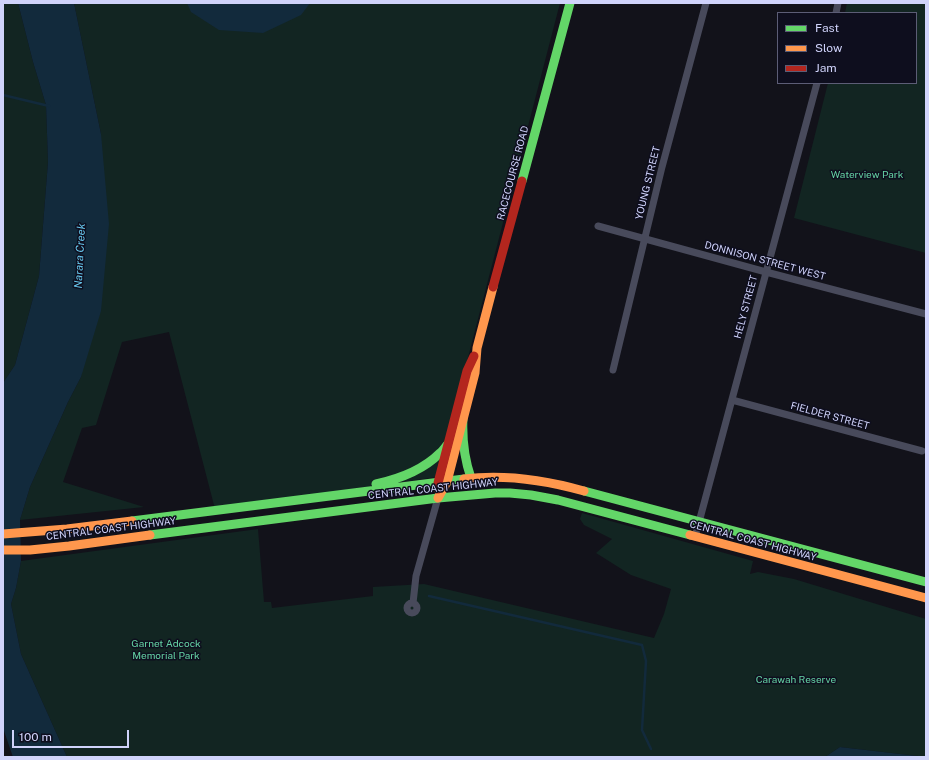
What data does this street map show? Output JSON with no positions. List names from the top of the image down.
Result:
{
  "streets": {
    "main road": ["RACECOURSE ROAD", "CENTRAL COAST HIGHWAY"],
    "street": [
      "YOUNG STREET",
      "DONNISON STREET WEST",
      "HELY STREET",
      "FIELDER STREET"
    ]
  },
  "crossings": [
    ["RACECOURSE ROAD", "CENTRAL COAST HIGHWAY"],
    ["YOUNG STREET", "DONNISON STREET WEST"],
    ["DONNISON STREET WEST", "HELY STREET"],
    ["HELY STREET", "FIELDER STREET"],
    ["HELY STREET", "CENTRAL COAST HIGHWAY"]
  ],
  "water": ["Narara Creek"],
  "parks": ["Waterview Park", "Garnet Adcock Memorial Park", "Carawah Reserve"],
  "legend": ["Fast", "Slow", "Jam"],
  "scale_bar": "100 m"
}
